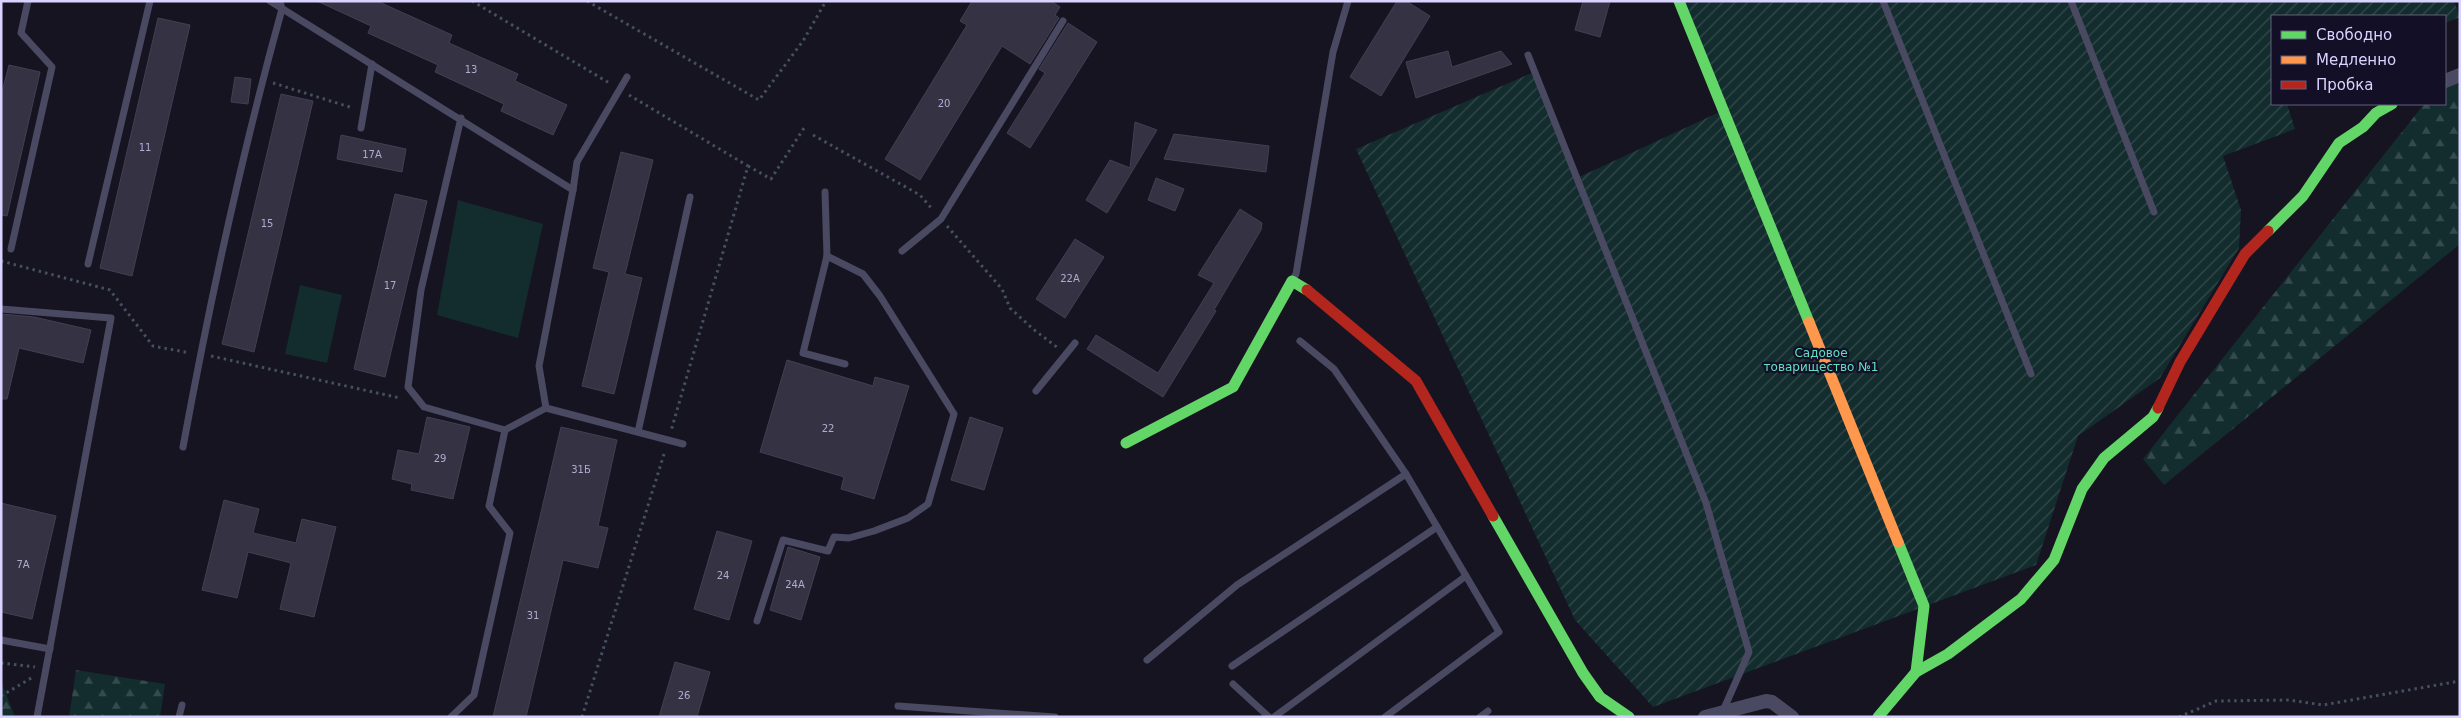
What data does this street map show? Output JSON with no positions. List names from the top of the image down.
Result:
{
  "parks": ["Садовое товарищество №1"],
  "house_numbers": [
    "13",
    "20",
    "11",
    "17А",
    "15",
    "22А",
    "17",
    "22",
    "29",
    "31Б",
    "7А",
    "24",
    "24А",
    "31",
    "26"
  ],
  "legend": ["Свободно", "Медленно", "Пробка"]
}
